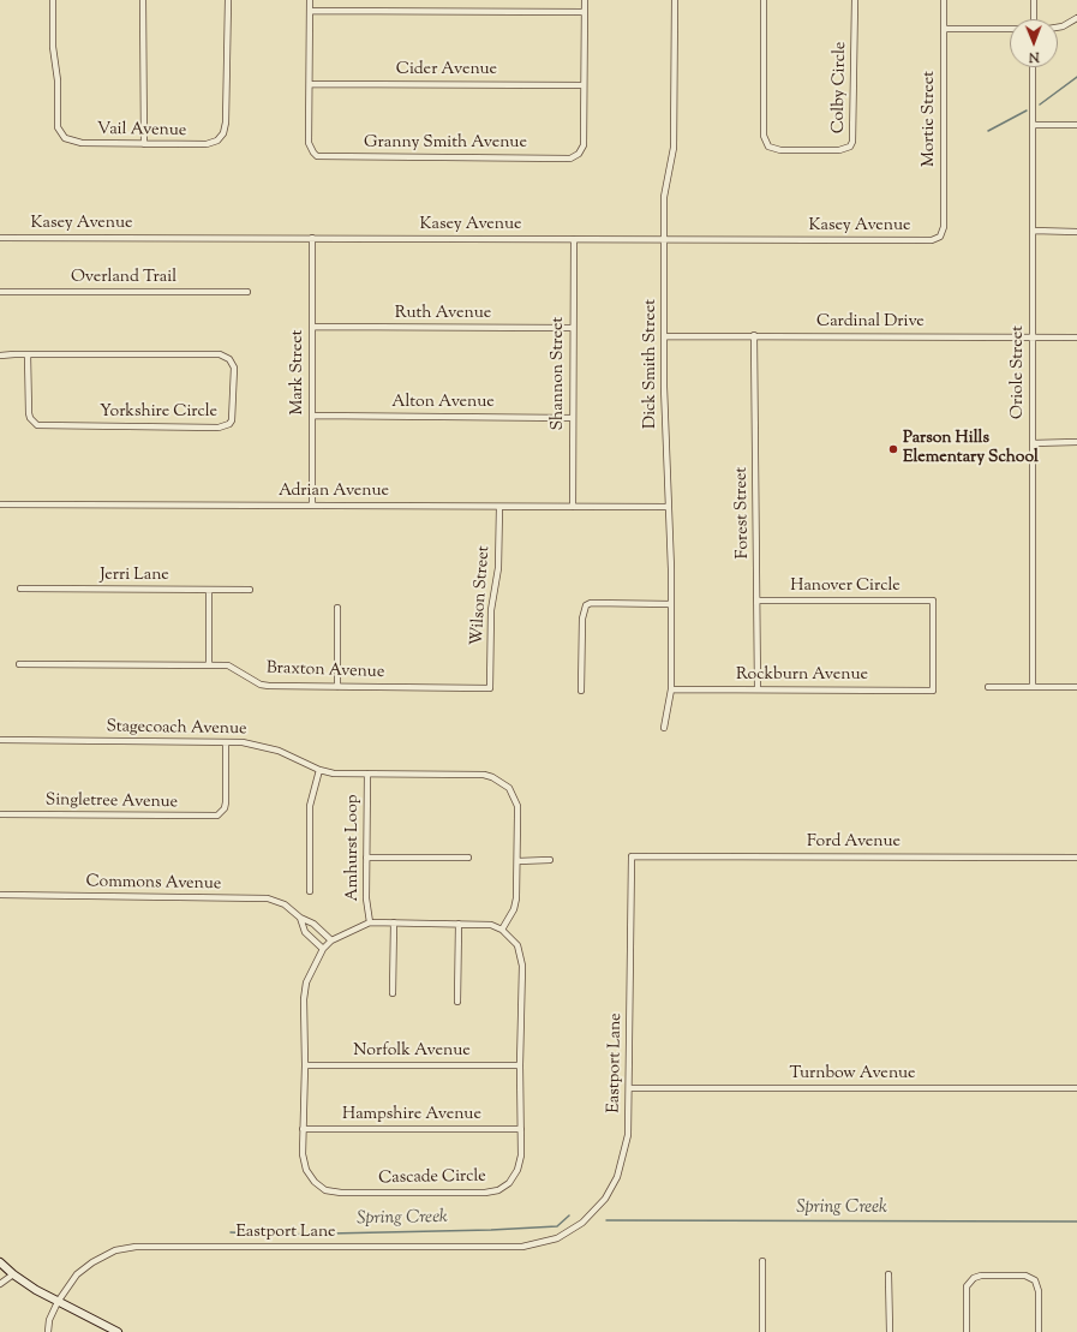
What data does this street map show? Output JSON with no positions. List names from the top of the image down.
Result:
{
  "streets": {
    "street": [
      "Cider Avenue",
      "Colby Circle",
      "Mortie Street",
      "Vail Avenue",
      "Granny Smith Avenue",
      "Kasey Avenue",
      "Overland Trail",
      "Ruth Avenue",
      "Cardinal Drive",
      "Dick Smith Street",
      "Mark Street",
      "Oriole Street",
      "Shannon Street",
      "Alton Avenue",
      "Yorkshire Circle",
      "Adrian Avenue",
      "Forest Street",
      "Jerri Lane",
      "Hanover Circle",
      "Wilson Street",
      "Braxton Avenue",
      "Rockburn Avenue",
      "Stagecoach Avenue",
      "Singletree Avenue",
      "Ford Avenue",
      "Amhurst Loop",
      "Commons Avenue",
      "Norfolk Avenue",
      "Eastport Lane",
      "Turnbow Avenue",
      "Hampshire Avenue",
      "Cascade Circle"
    ]
  },
  "crossings": [
    ["Cider Avenue", "Granny Smith Avenue"],
    ["Mortie Street", "Kasey Avenue"],
    ["Kasey Avenue", "Dick Smith Street"],
    ["Kasey Avenue", "Mark Street"],
    ["Kasey Avenue", "Shannon Street"],
    ["Ruth Avenue", "Mark Street"],
    ["Ruth Avenue", "Shannon Street"],
    ["Cardinal Drive", "Dick Smith Street"],
    ["Cardinal Drive", "Oriole Street"],
    ["Cardinal Drive", "Forest Street"],
    ["Dick Smith Street", "Adrian Avenue"],
    ["Dick Smith Street", "Rockburn Avenue"],
    ["Mark Street", "Alton Avenue"],
    ["Mark Street", "Adrian Avenue"],
    ["Shannon Street", "Alton Avenue"],
    ["Shannon Street", "Adrian Avenue"],
    ["Adrian Avenue", "Wilson Street"],
    ["Forest Street", "Hanover Circle"],
    ["Forest Street", "Rockburn Avenue"],
    ["Hanover Circle", "Rockburn Avenue"],
    ["Wilson Street", "Braxton Avenue"],
    ["Stagecoach Avenue", "Singletree Avenue"],
    ["Stagecoach Avenue", "Amhurst Loop"],
    ["Ford Avenue", "Eastport Lane"],
    ["Amhurst Loop", "Cascade Circle"],
    ["Commons Avenue", "Cascade Circle"],
    ["Norfolk Avenue", "Cascade Circle"],
    ["Eastport Lane", "Turnbow Avenue"],
    ["Hampshire Avenue", "Cascade Circle"]
  ],
  "water": ["Spring Creek"],
  "places": ["Parson Hills Elementary School"],
  "north": "bottom"
}
